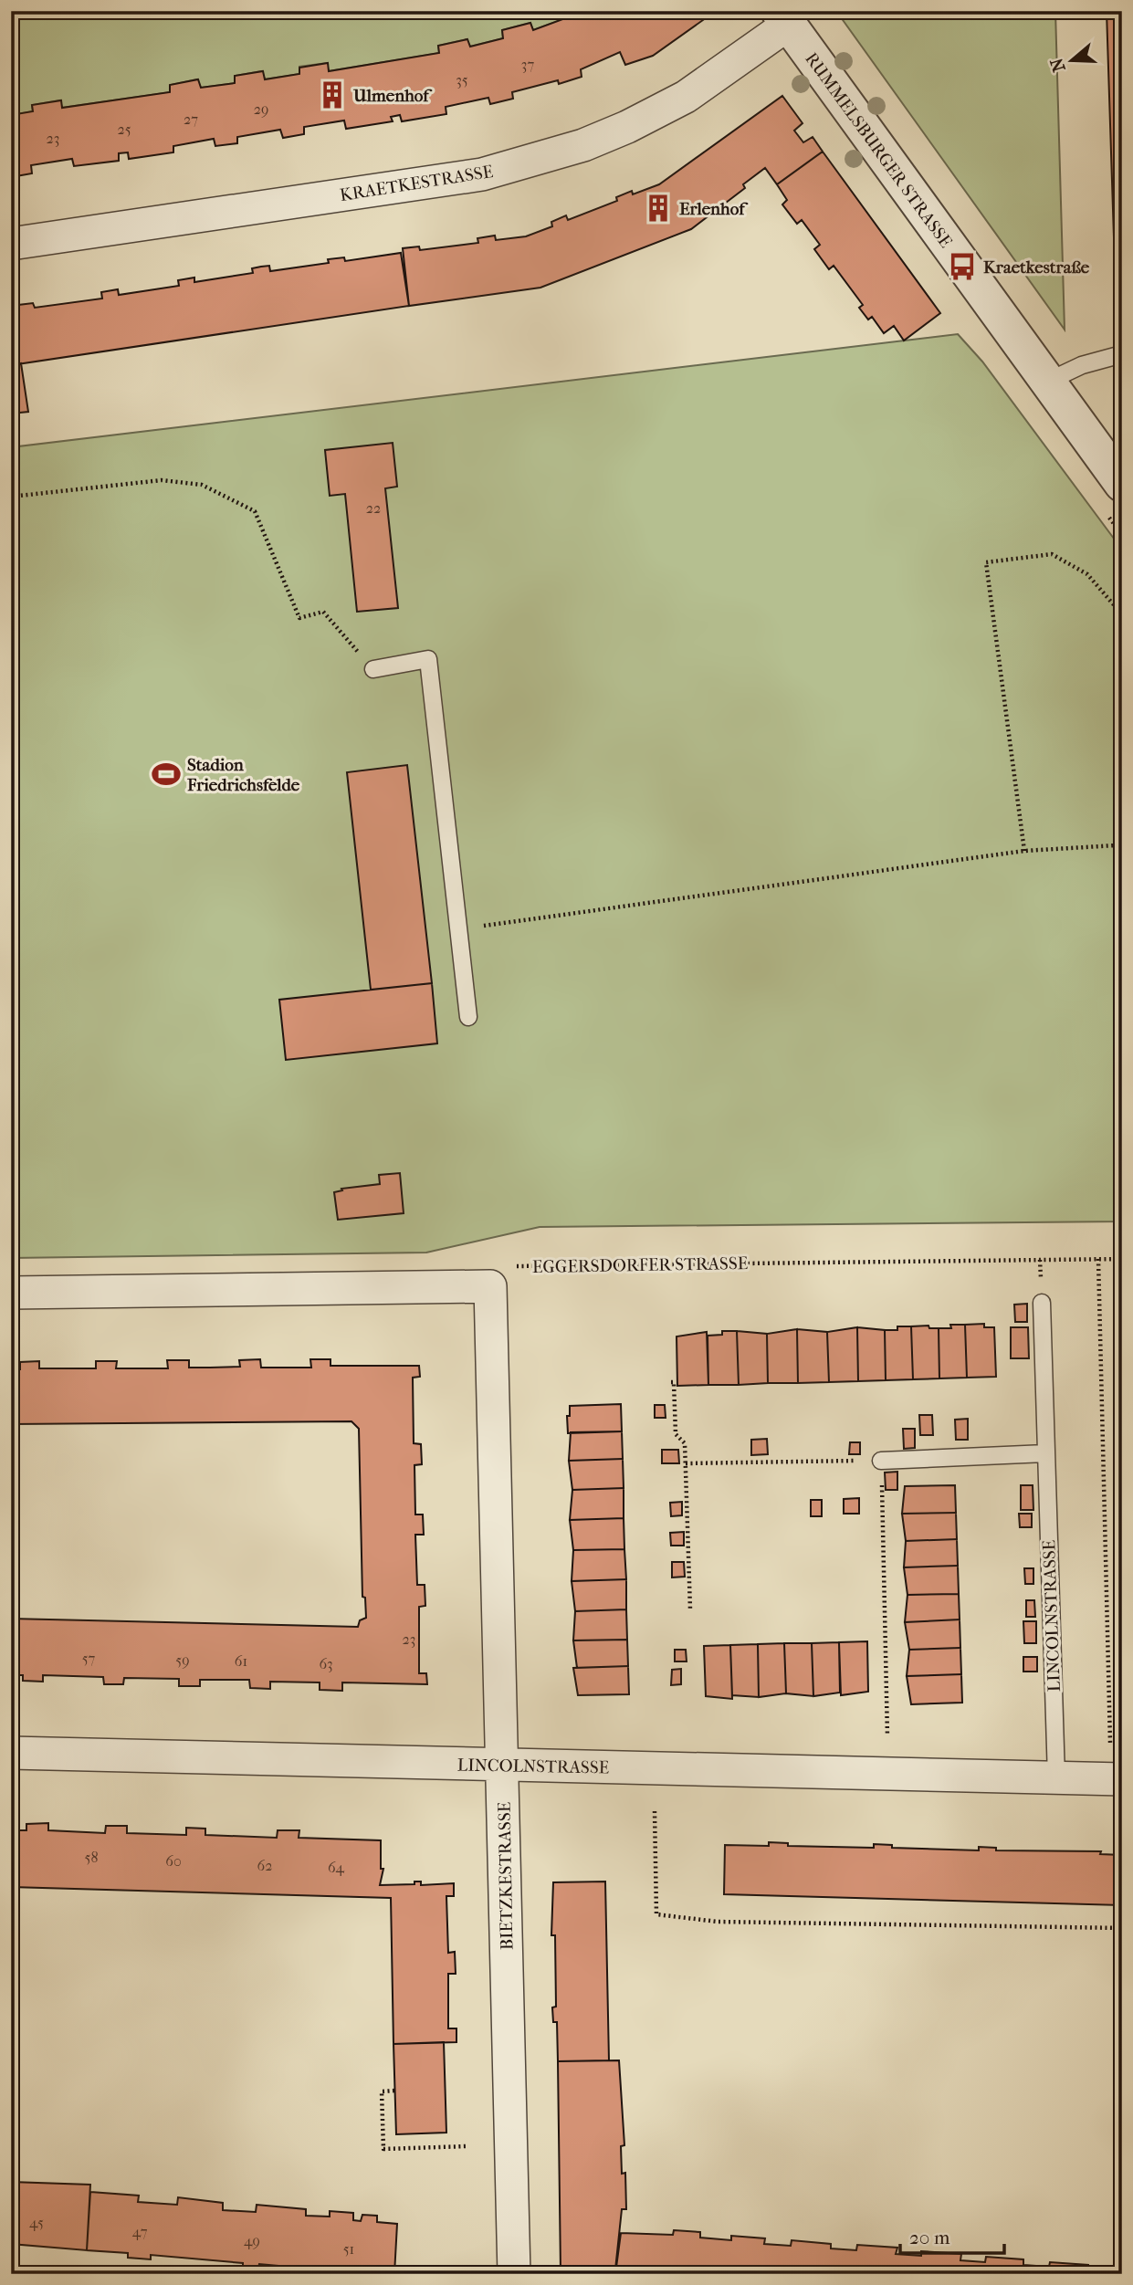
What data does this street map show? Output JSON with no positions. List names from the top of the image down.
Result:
{
  "streets": {
    "street": [
      "RUMMELSBURGER STRASSE",
      "KRAETKESTRASSE",
      "LINCOLNSTRASSE",
      "BIETZKESTRASSE"
    ],
    "path": ["EGGERSDORFER STRASSE"]
  },
  "crossings": [
    ["RUMMELSBURGER STRASSE", "KRAETKESTRASSE"],
    ["EGGERSDORFER STRASSE", "BIETZKESTRASSE"],
    ["LINCOLNSTRASSE", "BIETZKESTRASSE"]
  ],
  "places": {
    "building": ["Ulmenhof", "Erlenhof"],
    "bus stop": ["Kraetkestraße"],
    "sports": ["Stadion Friedrichsfelde"]
  },
  "house_numbers": [
    "37",
    "35",
    "29",
    "27",
    "25",
    "23",
    "22",
    "23",
    "57",
    "59",
    "61",
    "63",
    "58",
    "60",
    "62",
    "64",
    "45",
    "47",
    "49",
    "51"
  ],
  "scale_bar": "20 m",
  "north": "left"
}
